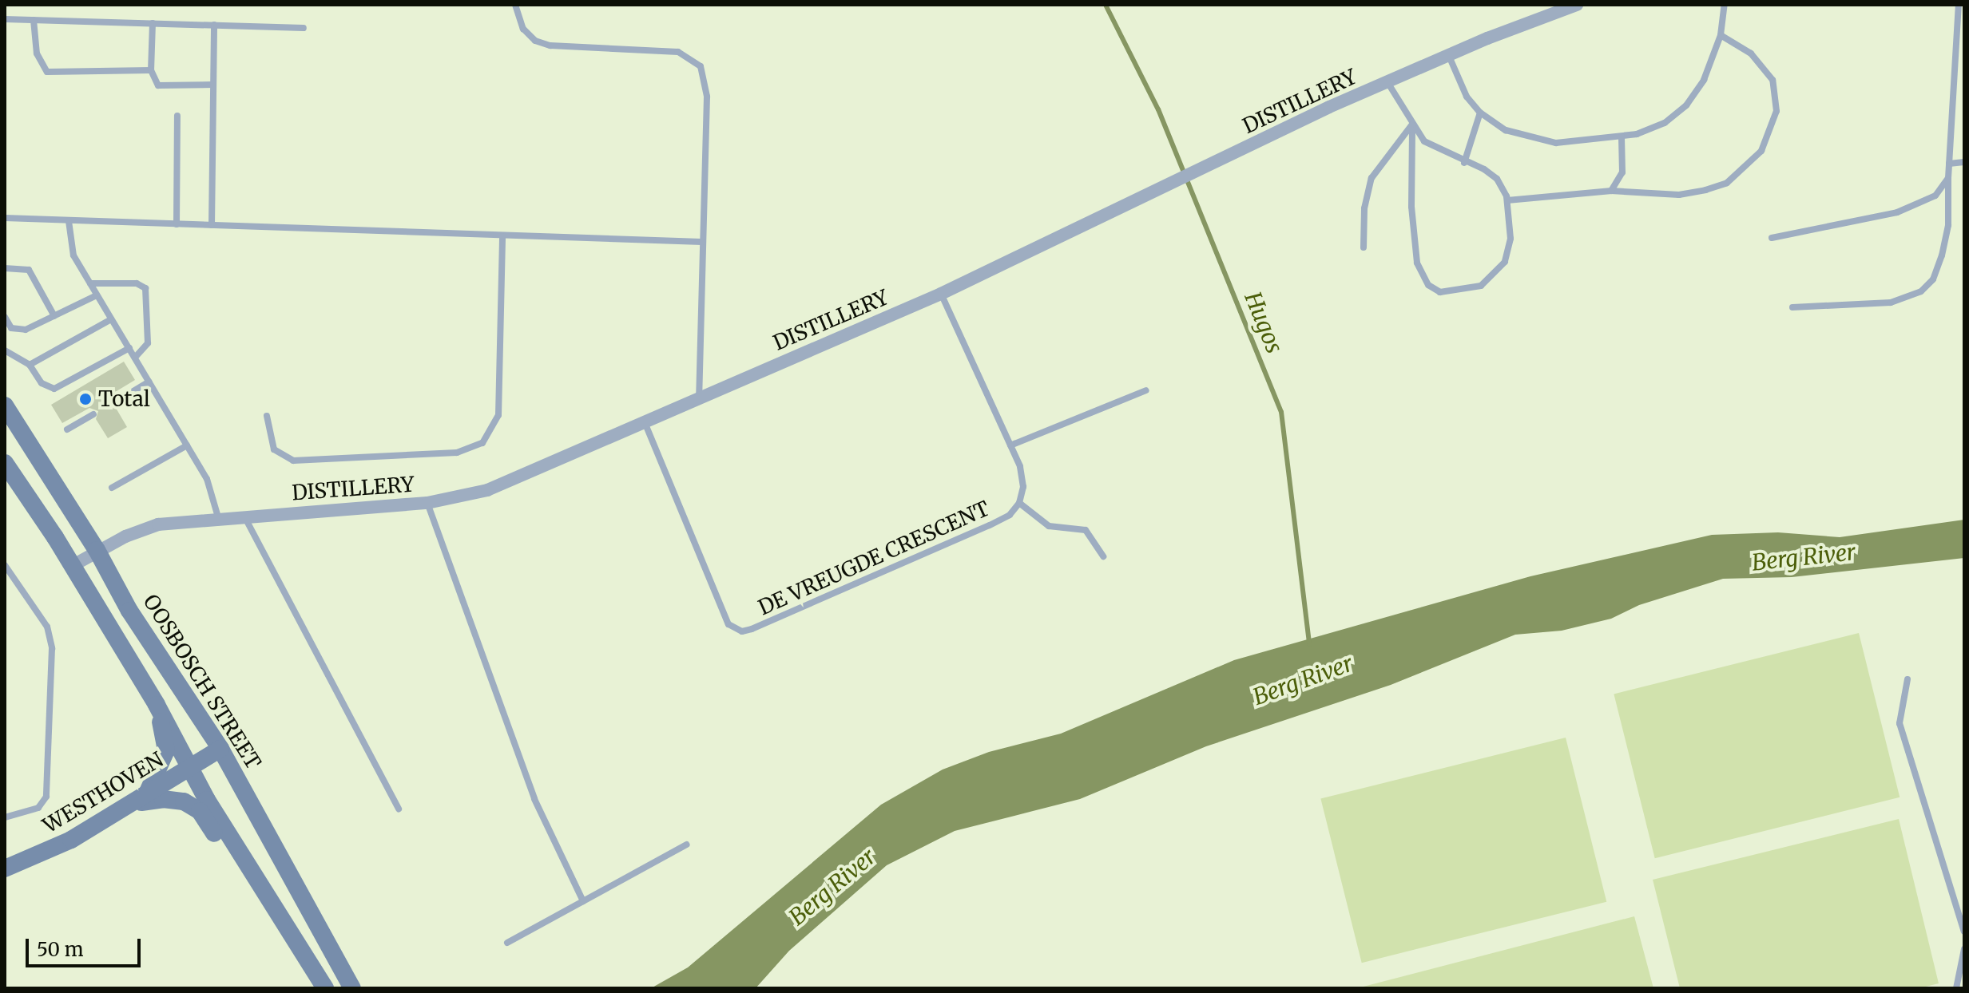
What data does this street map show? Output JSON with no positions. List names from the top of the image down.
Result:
{
  "streets": {
    "main road": ["OOSBOSCH STREET", "WESTHOVEN"],
    "street": ["DISTILLERY"],
    "lane": ["DE VREUGDE CRESCENT"]
  },
  "crossings": [
    ["DISTILLERY", "DE VREUGDE CRESCENT"],
    ["DISTILLERY", "OOSBOSCH STREET"],
    ["OOSBOSCH STREET", "WESTHOVEN"]
  ],
  "water": ["Hugos", "Berg River"],
  "places": ["Total"],
  "scale_bar": "50 m"
}
